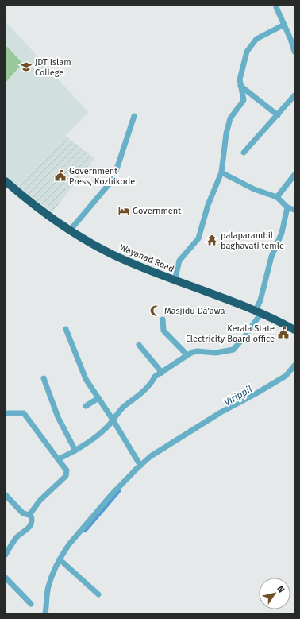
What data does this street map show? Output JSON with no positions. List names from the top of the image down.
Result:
{
  "streets": {
    "highway": ["Wayanad Road"]
  },
  "water": ["Virippil"],
  "places": {
    "school or university": ["JDT Islam College"],
    "public building": ["Government Press, Kozhikode", "Kerala State Electricity Board office"],
    "hotel": ["Government"],
    "temple": ["palaparambil baghavati temle"],
    "mosque": ["Masjidu Da'awa"]
  },
  "north": "top right"
}
